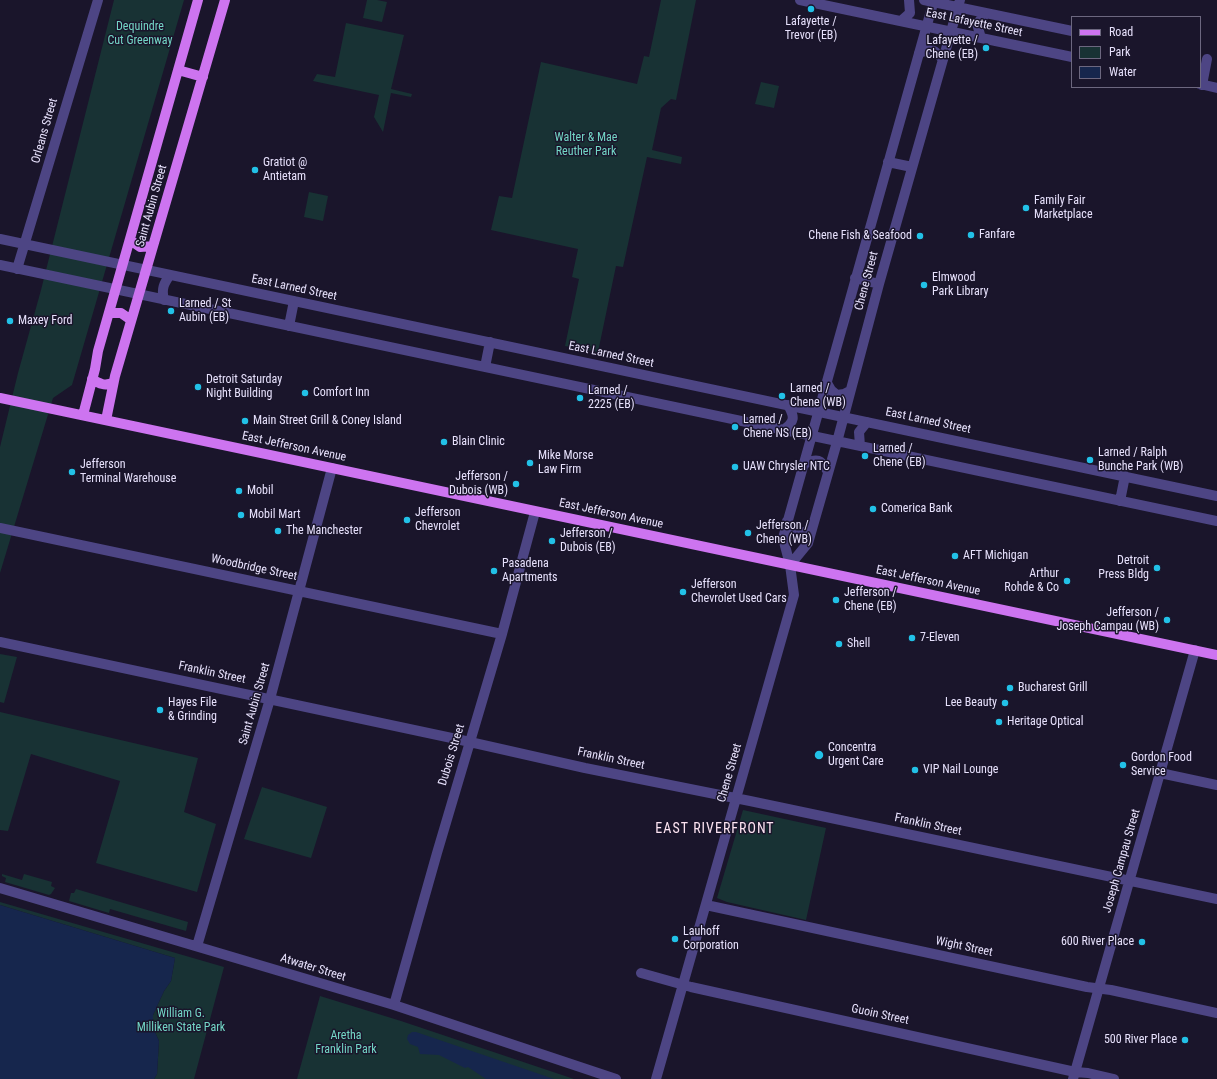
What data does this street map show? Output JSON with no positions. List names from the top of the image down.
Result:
{
  "streets": {
    "main road": ["Saint Aubin Street", "East Jefferson Avenue"],
    "street": [
      "East Lafayette Street",
      "Orleans Street",
      "Chene Street",
      "East Larned Street",
      "Woodbridge Street",
      "Franklin Street",
      "Dubois Street",
      "Joseph Campau Street",
      "Wight Street",
      "Atwater Street",
      "Guoin Street"
    ]
  },
  "crossings": [
    ["East Lafayette Street", "Chene Street"],
    ["Orleans Street", "East Larned Street"],
    ["Saint Aubin Street", "East Larned Street"],
    ["Saint Aubin Street", "East Jefferson Avenue"],
    ["Saint Aubin Street", "Woodbridge Street"],
    ["Saint Aubin Street", "Franklin Street"],
    ["Saint Aubin Street", "Atwater Street"],
    ["Chene Street", "East Larned Street"],
    ["Chene Street", "East Jefferson Avenue"],
    ["Chene Street", "Franklin Street"],
    ["Chene Street", "Wight Street"],
    ["Chene Street", "Guoin Street"],
    ["East Jefferson Avenue", "Dubois Street"],
    ["East Jefferson Avenue", "Joseph Campau Street"],
    ["Woodbridge Street", "Dubois Street"],
    ["Franklin Street", "Dubois Street"],
    ["Franklin Street", "Joseph Campau Street"],
    ["Dubois Street", "Atwater Street"],
    ["Joseph Campau Street", "Wight Street"],
    ["Joseph Campau Street", "Guoin Street"]
  ],
  "districts": ["EAST RIVERFRONT"],
  "parks": [
    "Dequindre Cut Greenway",
    "Walter & Mae Reuther Park",
    "William G. Milliken State Park",
    "Aretha Franklin Park"
  ],
  "places": [
    "Lafayette / Trevor (EB)",
    "Lafayette / Chene (EB)",
    "Gratiot @ Antietam",
    "Family Fair Marketplace",
    "Fanfare",
    "Chene Fish & Seafood",
    "Elmwood Park Library",
    "Larned / St Aubin (EB)",
    "Maxey Ford",
    "Detroit Saturday Night Building",
    "Comfort Inn",
    "Larned / Chene (WB)",
    "Larned / 2225 (EB)",
    "Main Street Grill & Coney Island",
    "Larned / Chene NS (EB)",
    "Blain Clinic",
    "Larned / Chene (EB)",
    "Larned / Ralph Bunche Park (WB)",
    "Mike Morse Law Firm",
    "UAW Chrysler NTC",
    "Jefferson Terminal Warehouse",
    "Jefferson / Dubois (WB)",
    "Mobil",
    "Comerica Bank",
    "Mobil Mart",
    "Jefferson Chevrolet",
    "The Manchester",
    "Jefferson / Chene (WB)",
    "Jefferson / Dubois (EB)",
    "AFT Michigan",
    "Detroit Press Bldg",
    "Pasadena Apartments",
    "Arthur Rohde & Co",
    "Jefferson Chevrolet Used Cars",
    "Jefferson / Chene (EB)",
    "Jefferson / Joseph Campau (WB)",
    "7-Eleven",
    "Shell",
    "Bucharest Grill",
    "Lee Beauty",
    "Hayes File & Grinding",
    "Heritage Optical",
    "Concentra Urgent Care",
    "Gordon Food Service",
    "VIP Nail Lounge",
    "Lauhoff Corporation",
    "600 River Place",
    "500 River Place"
  ],
  "legend": ["Road", "Park", "Water"]
}
